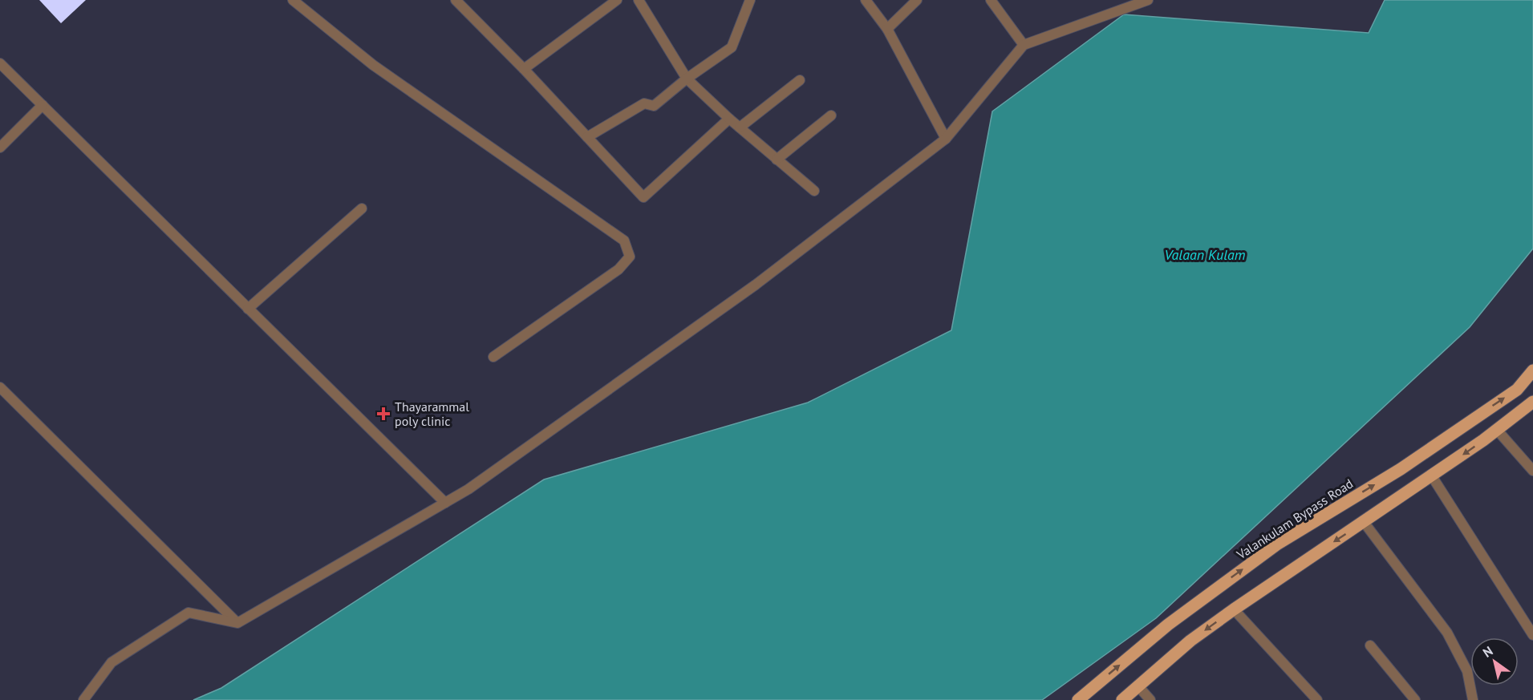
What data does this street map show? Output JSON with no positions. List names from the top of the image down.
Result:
{
  "streets": {
    "main road": ["Valankulam Bypass Road"]
  },
  "water": ["Valaan Kulam"],
  "places": {
    "health": ["Thayarammal poly clinic"]
  },
  "north": "top left"
}
